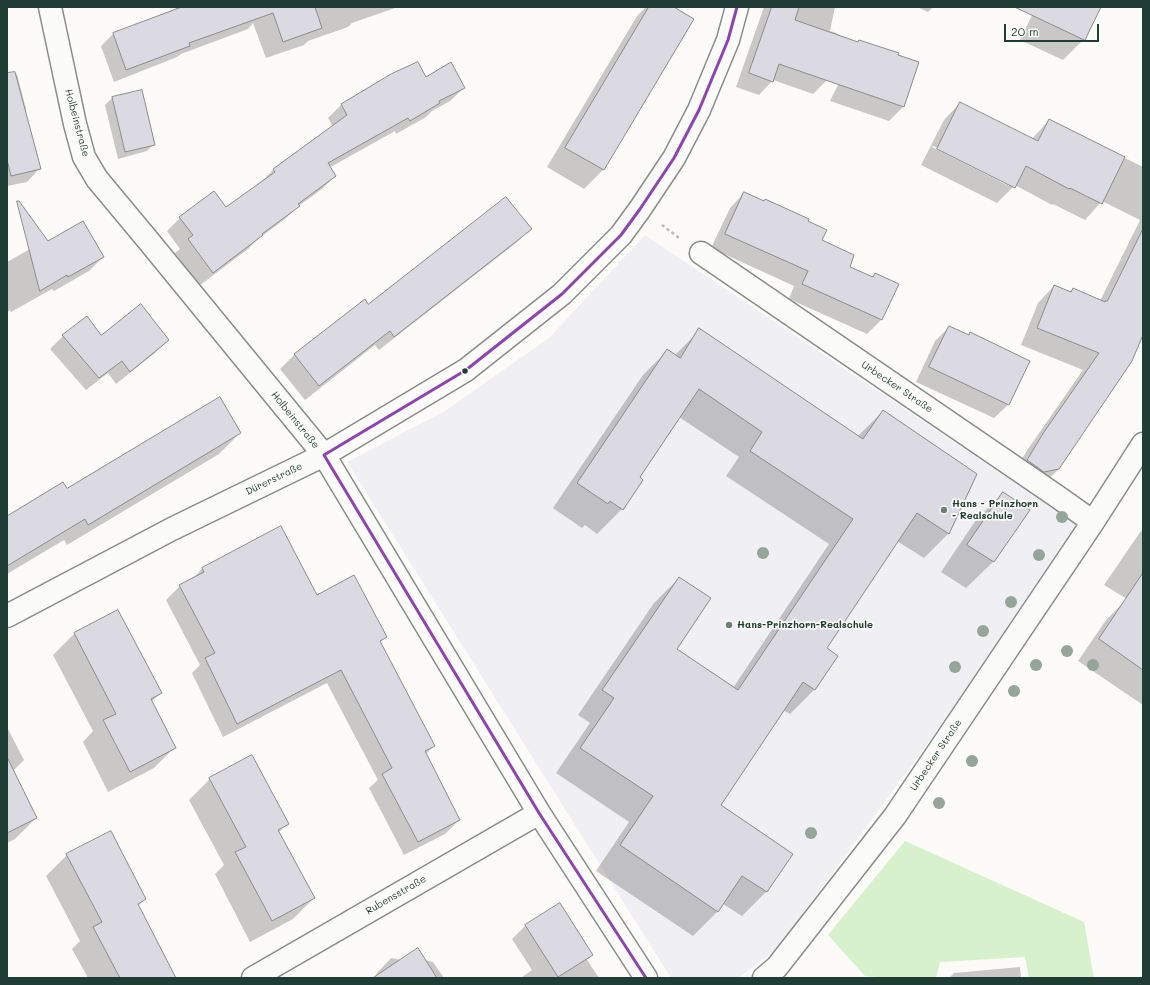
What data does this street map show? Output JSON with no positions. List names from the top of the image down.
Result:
{
  "streets": {
    "street": [
      "Holbeinstraße",
      "Urbecker Straße",
      "Dürerstraße",
      "Rubensstraße"
    ]
  },
  "crossings": [
    ["Holbeinstraße", "Dürerstraße"],
    ["Holbeinstraße", "Rubensstraße"]
  ],
  "places": ["Hans - Prinzhorn - Realschule", "Hans-Prinzhorn-Realschule"],
  "scale_bar": "20 m"
}
